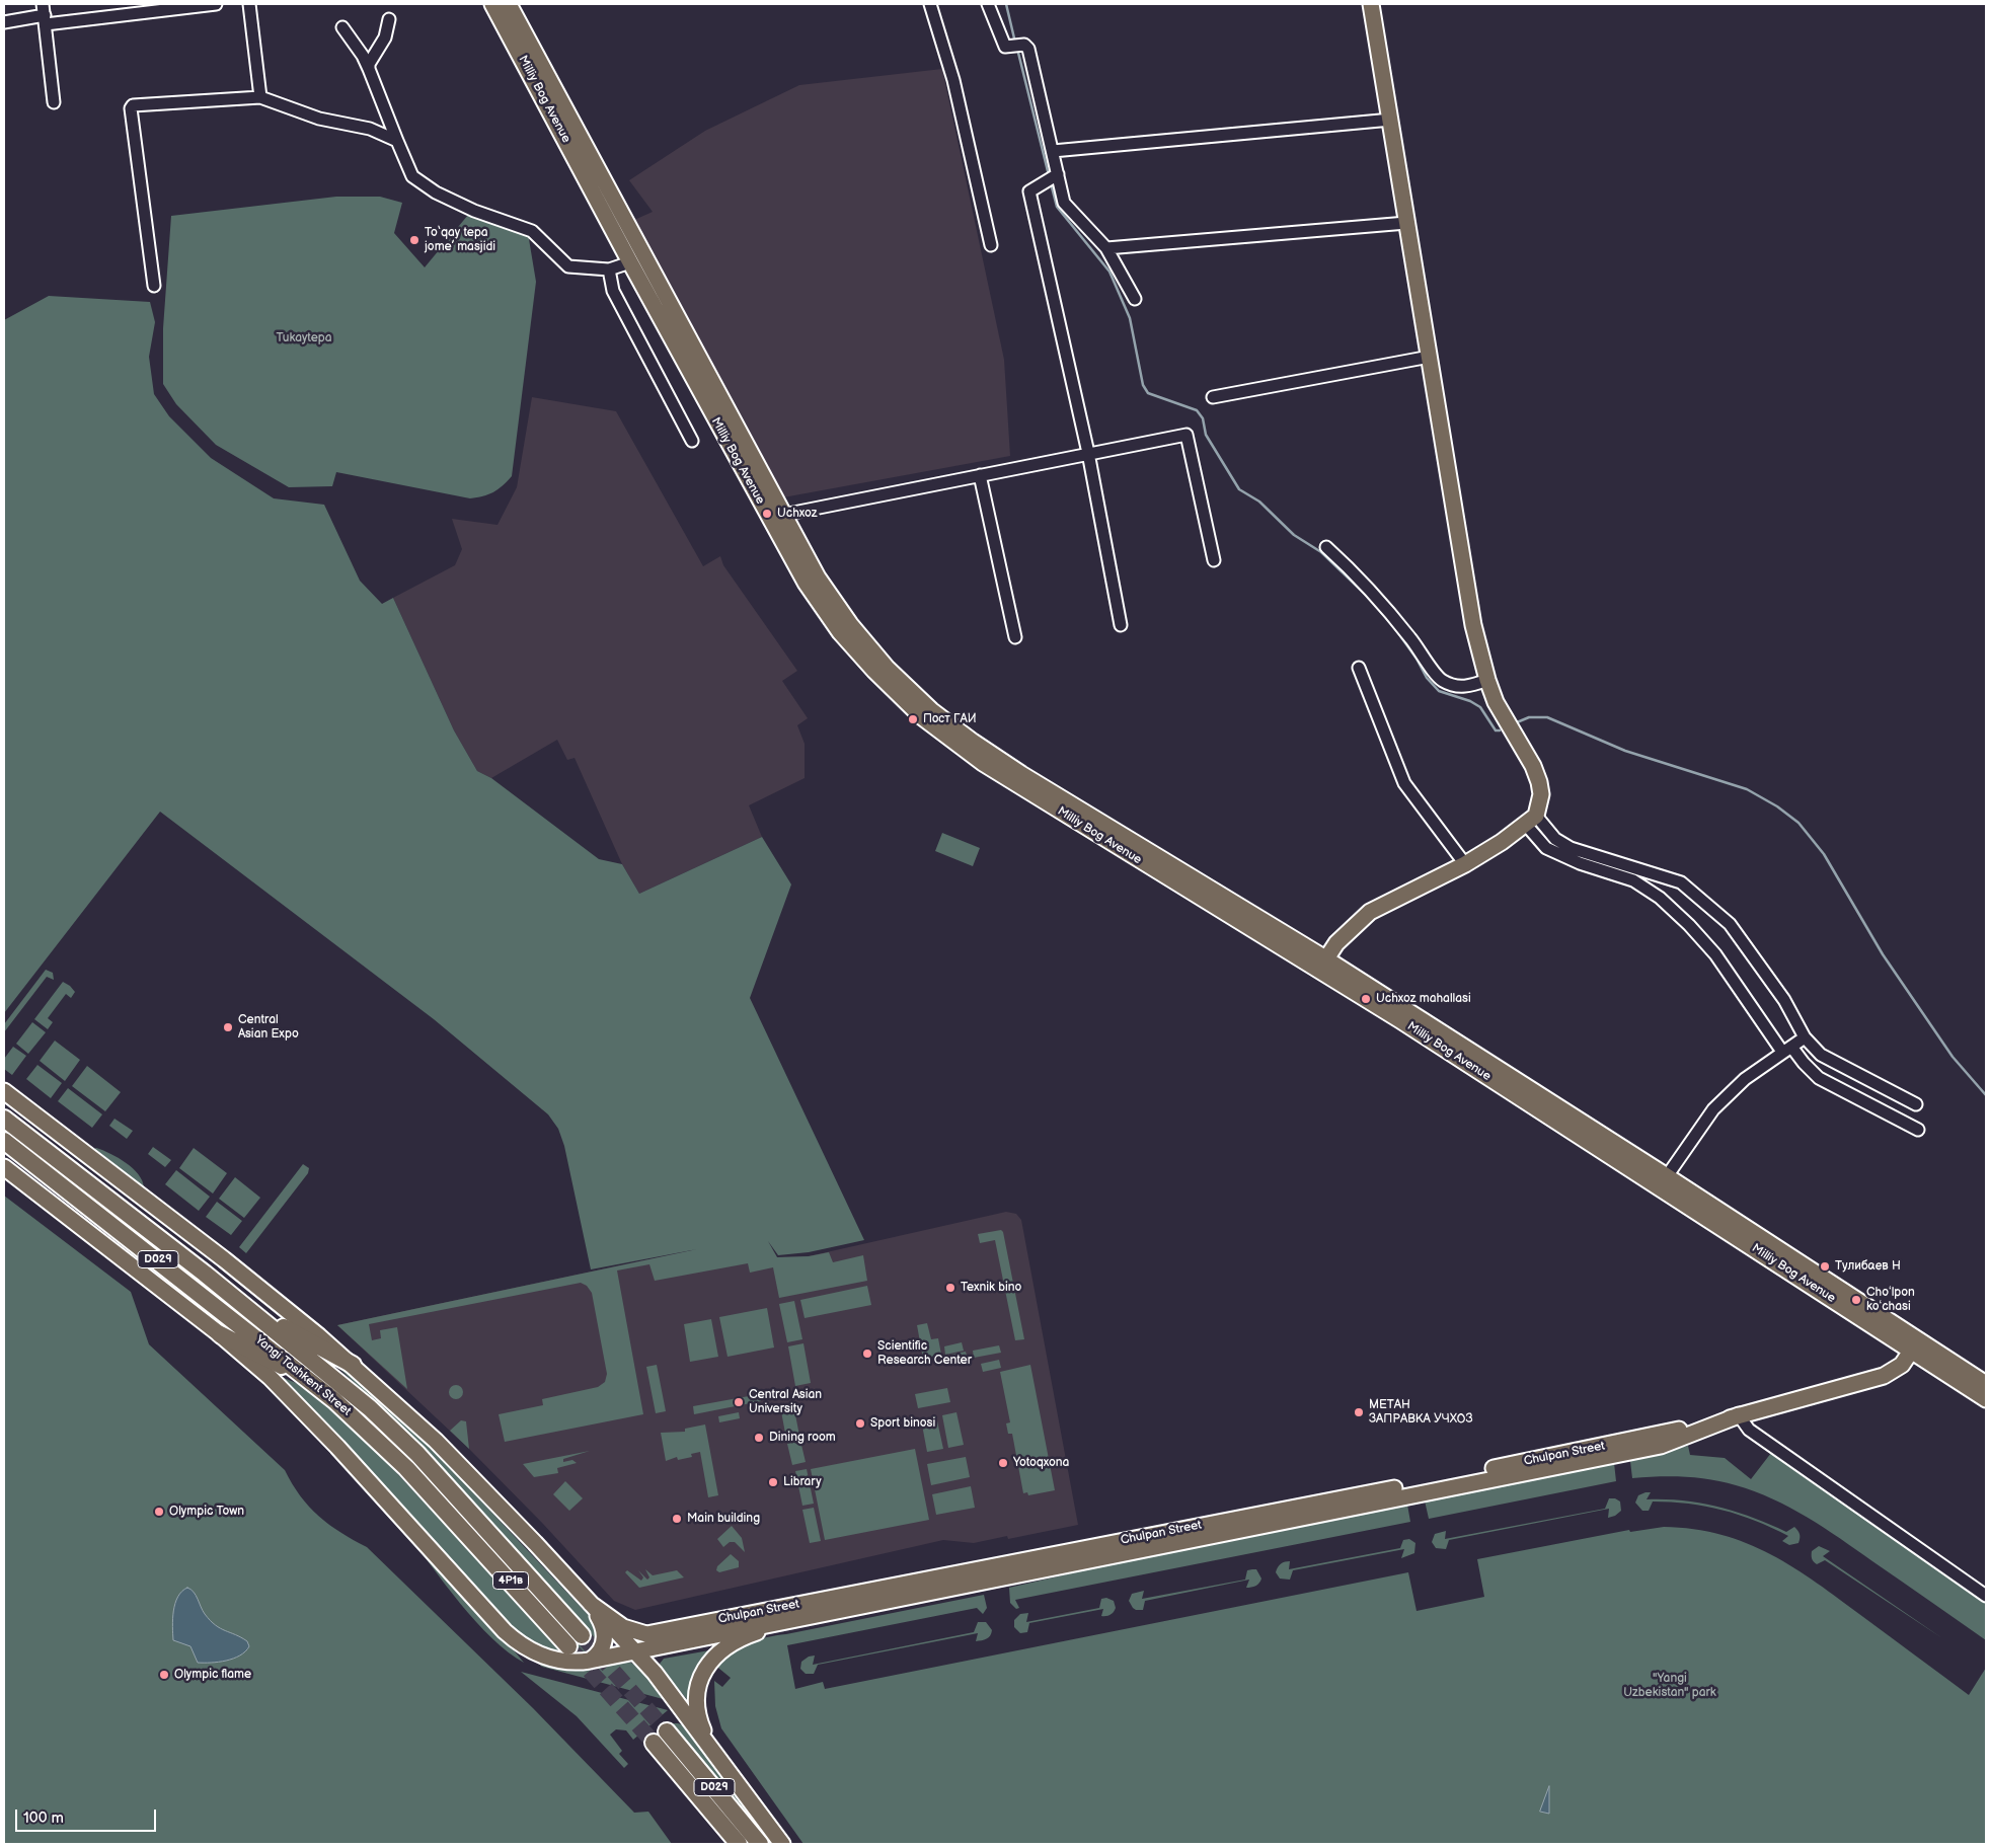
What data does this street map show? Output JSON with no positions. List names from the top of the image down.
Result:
{
  "streets": {
    "highway": ["D029", "Yangi Tashkent Street", "4Р1в"],
    "main road": ["Milliy Bog Avenue", "Chulpan Street"]
  },
  "crossings": [
    ["Milliy Bog Avenue", "Chulpan Street"]
  ],
  "parks": ["Tukaytepa", "\"Yangi Uzbekistan\" park"],
  "places": [
    "To‘qay tepa jome’ masjidi",
    "Uchxoz",
    "Пост ГАИ",
    "Uchxoz mahallasi",
    "Central Asian Expo",
    "Тулибаев Н",
    "Texnik bino",
    "Choʻlpon koʻchasi",
    "Scientific Research Center",
    "Central Asian University",
    "МЕТАН ЗАПРАВКА УЧХОЗ",
    "Sport binosi",
    "Dining room",
    "Yotoqxona",
    "Library",
    "Olympic Town",
    "Main building",
    "Olympic flame"
  ],
  "scale_bar": "100 m"
}
